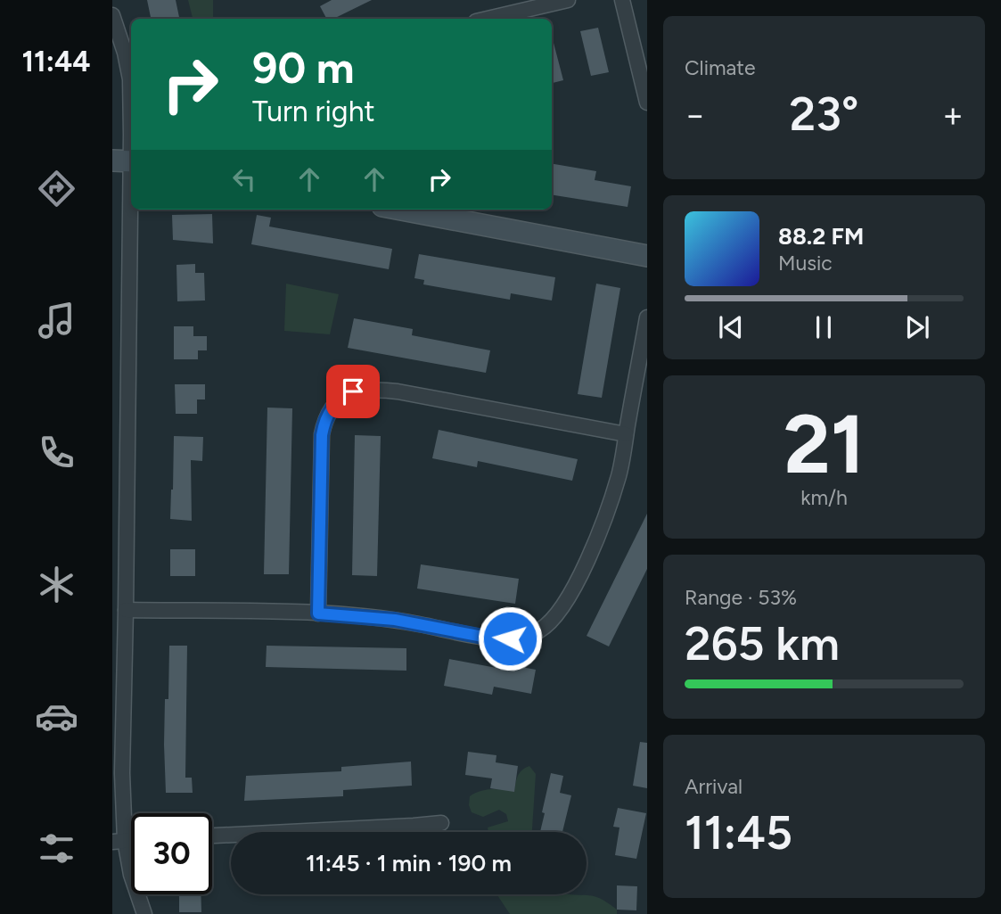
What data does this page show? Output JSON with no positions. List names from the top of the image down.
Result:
{
  "page": {
    "tabs": "11:44",
    "tile": [
      "Climate",
      ["21", "km/h"],
      ["Range · 53%", "265 km"],
      ["Arrival", "11:45"]
    ],
    "turn": ["90 m", "Turn right"],
    "heat": ["−", "23°", "+"],
    "song": ["88.2 FM", "Music"],
    "limit": "30",
    "trip": "11:45 · 1 min · 190 m"
  }
}
